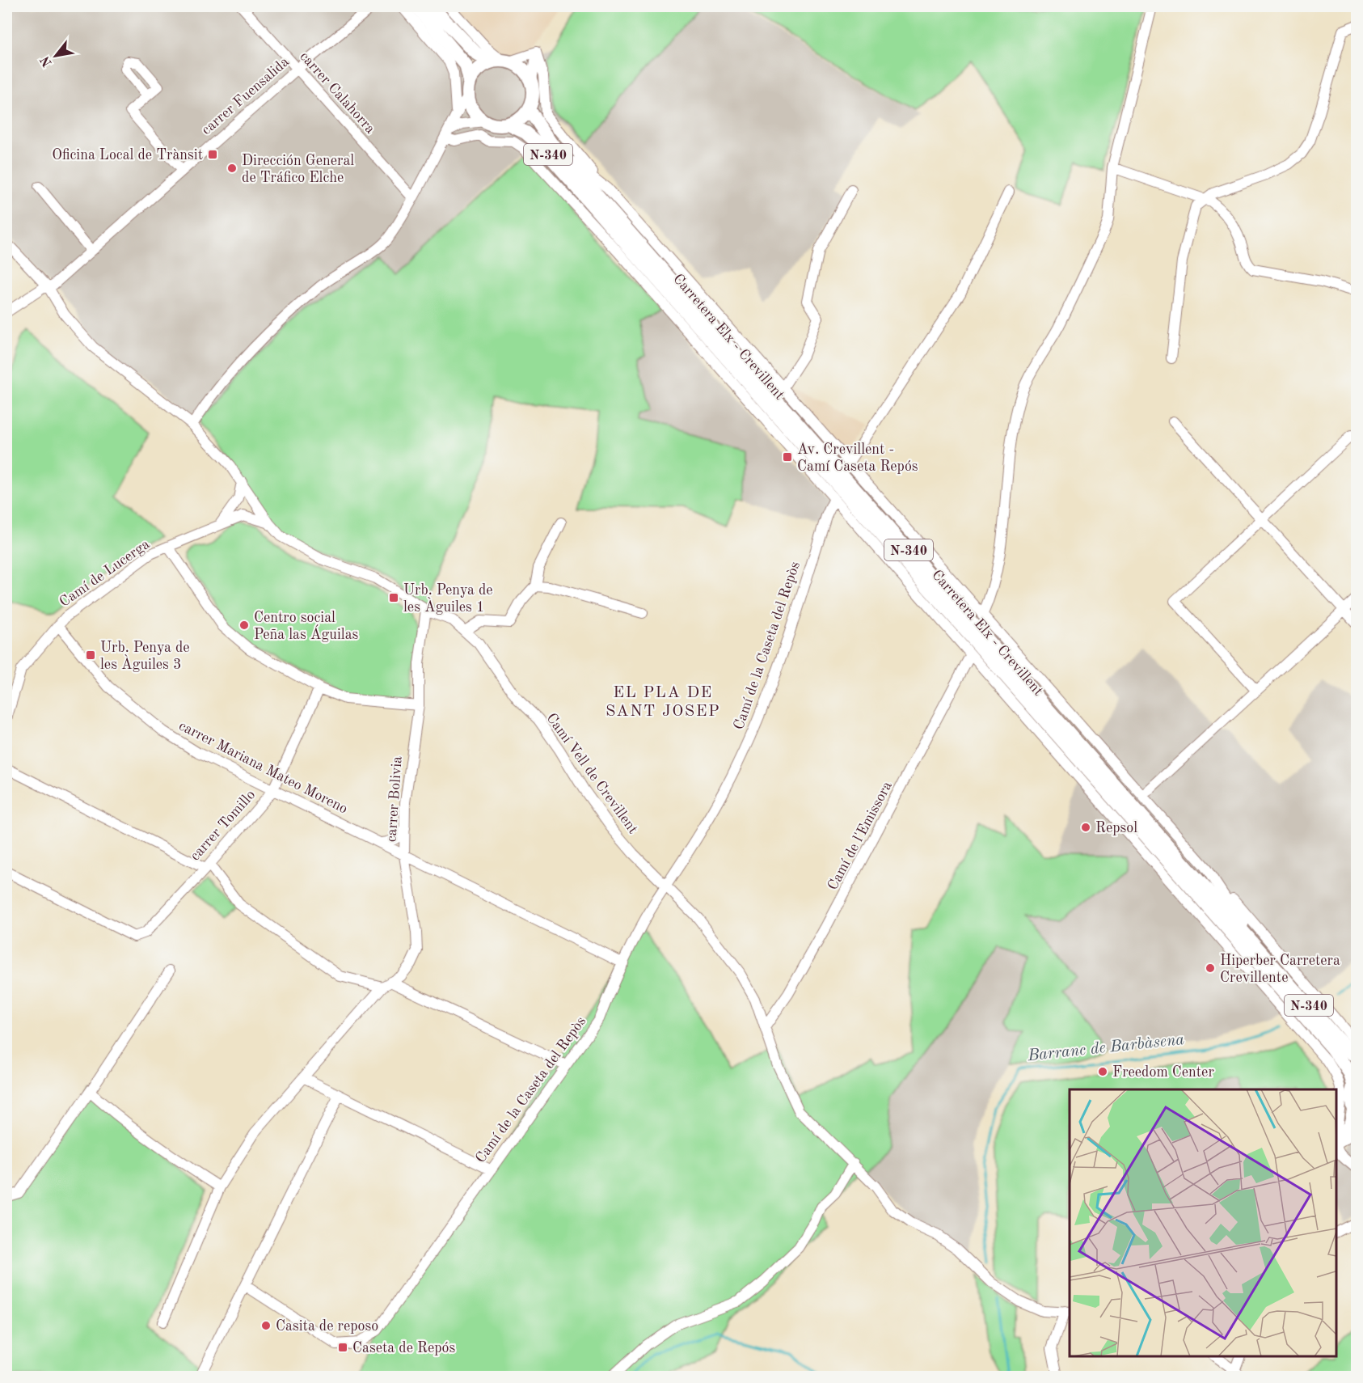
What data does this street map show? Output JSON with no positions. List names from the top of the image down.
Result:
{
  "streets": {
    "highway": ["N-340", "Carretera Elx - Crevillent"],
    "street": [
      "carrer Calahorra",
      "carrer Fuensalida",
      "Camí de Lucerga",
      "Camí de la Caseta del Repòs",
      "carrer Mariana Mateo Moreno",
      "Camí Vell de Crevillent",
      "carrer Bolivia",
      "carrer Tomillo",
      "Camí de l'Emissora"
    ]
  },
  "crossings": [
    ["carrer Calahorra", "carrer Fuensalida"],
    ["carrer Fuensalida", "Camí Vell de Crevillent"],
    ["N-340", "Carretera Elx - Crevillent"],
    ["Camí de Lucerga", "carrer Mariana Mateo Moreno"],
    ["Camí de la Caseta del Repòs", "carrer Mariana Mateo Moreno"],
    ["Camí de la Caseta del Repòs", "Camí Vell de Crevillent"],
    ["carrer Mariana Mateo Moreno", "carrer Bolivia"],
    ["carrer Mariana Mateo Moreno", "carrer Tomillo"],
    ["Camí Vell de Crevillent", "carrer Bolivia"],
    ["Camí Vell de Crevillent", "Camí de l'Emissora"]
  ],
  "districts": ["EL PLA DE SANT JOSEP"],
  "water": ["Barranc de Barbàsena"],
  "places": {
    "transit": [
      "Oficina Local de Trànsit",
      "Av. Crevillent - Camí Caseta Repós",
      "Urb. Penya de les Àguiles 1",
      "Urb. Penya de les Àguiles 3",
      "Caseta de Repós"
    ],
    "other": [
      "Dirección General de Tráfico Elche",
      "Centro social Peña las Águilas",
      "Repsol",
      "Hiperber Carretera Crevillente",
      "Freedom Center",
      "Casita de reposo"
    ]
  },
  "north": "bottom left"
}
